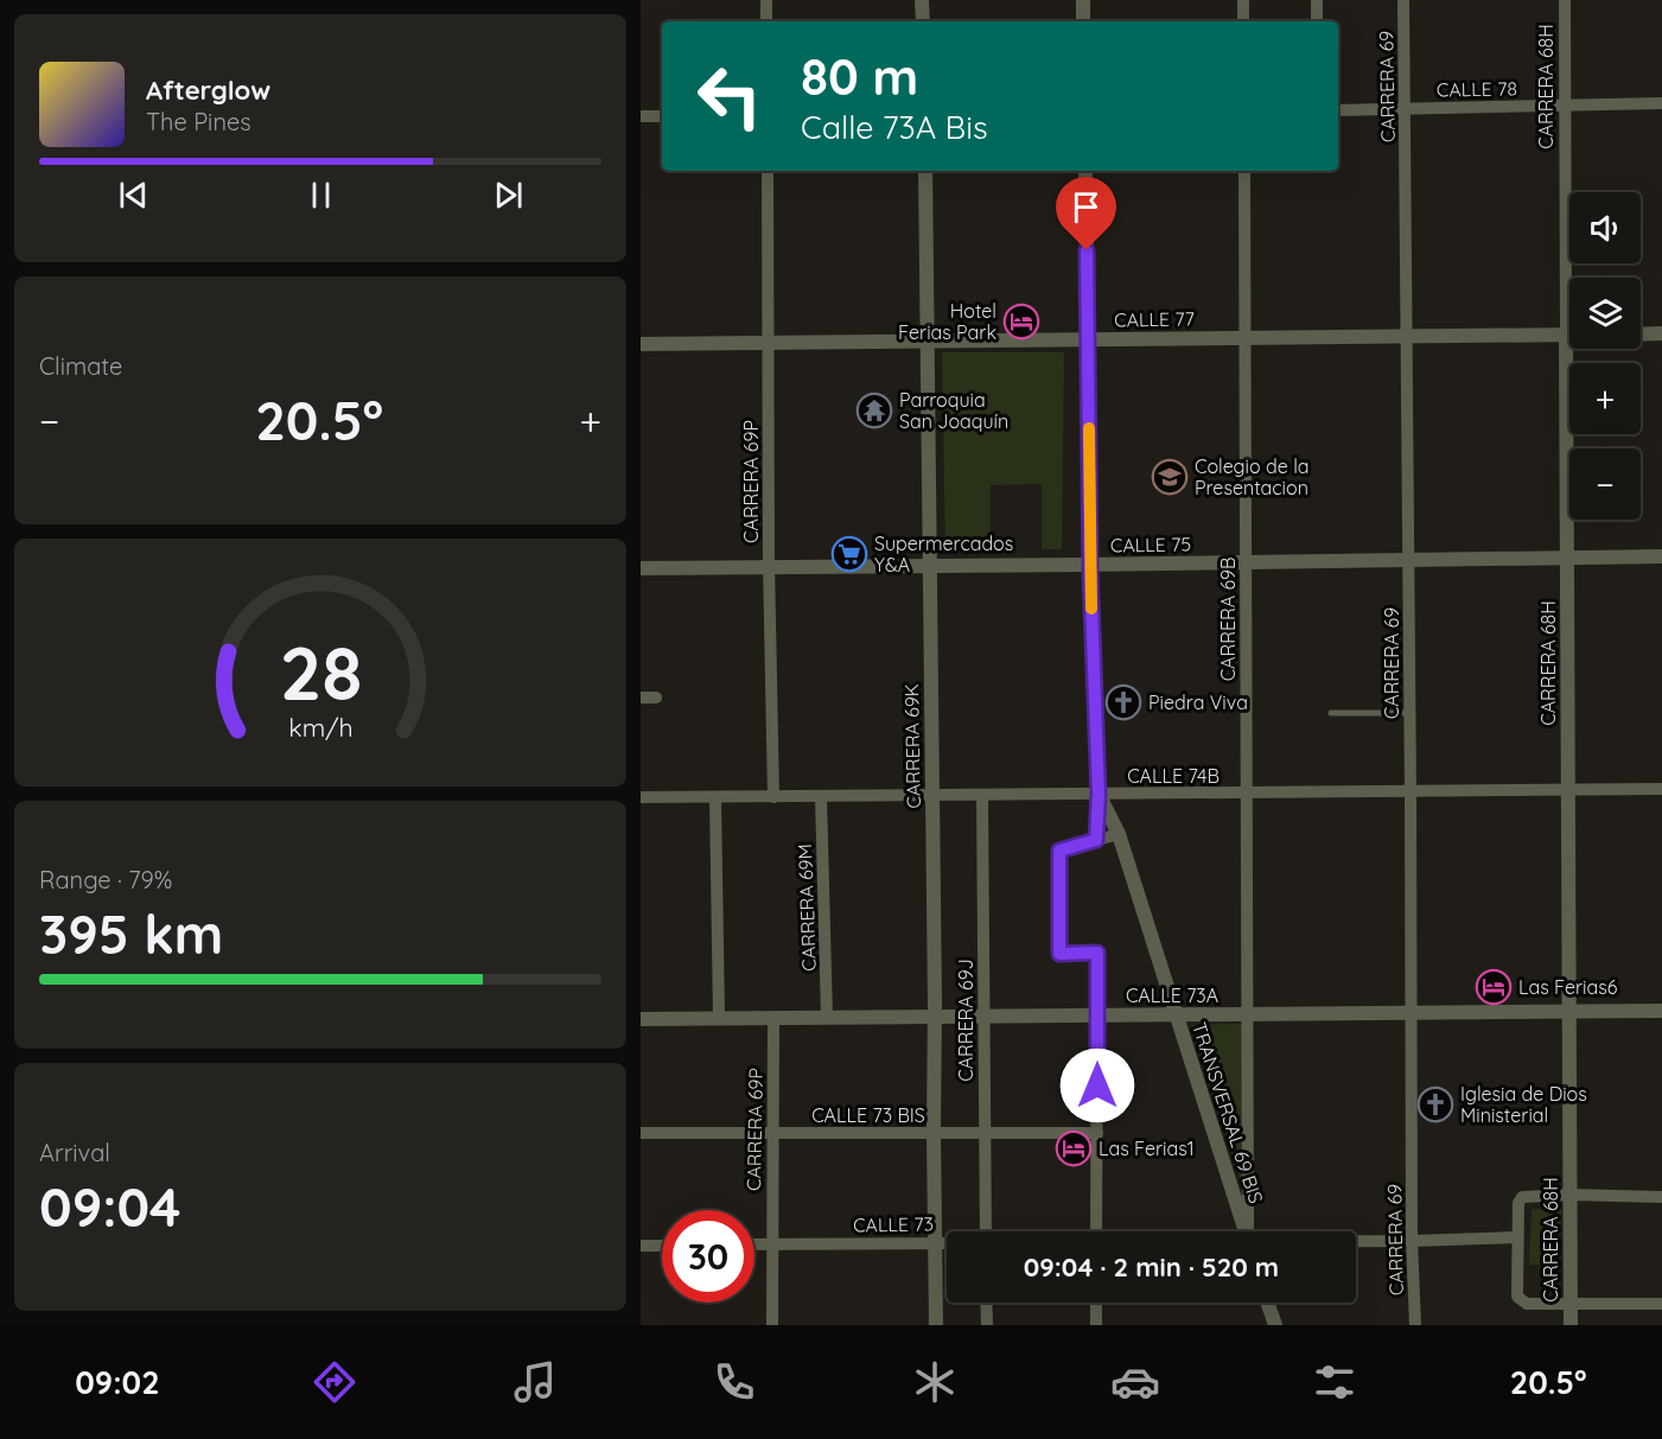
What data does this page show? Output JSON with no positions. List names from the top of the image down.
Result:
{
  "streets": {
    "street": [
      "CARRERA 69",
      "CARRERA 68H",
      "CALLE 78",
      "CALLE 77",
      "CARRERA 69P",
      "CALLE 75",
      "CARRERA 69B",
      "CARRERA 69K",
      "CALLE 74B",
      "CARRERA 69M",
      "CALLE 73A",
      "CARRERA 69J",
      "TRANSVERSAL 69 BIS",
      "CALLE 73 BIS",
      "CALLE 73"
    ]
  },
  "crossings": [
    ["CARRERA 69", "CALLE 78"],
    ["CARRERA 69", "CALLE 77"],
    ["CARRERA 69", "CALLE 75"],
    ["CARRERA 69", "CALLE 74B"],
    ["CARRERA 69", "CALLE 73A"],
    ["CARRERA 69", "CALLE 73"],
    ["CARRERA 68H", "CALLE 78"],
    ["CARRERA 68H", "CALLE 77"],
    ["CARRERA 68H", "CALLE 75"],
    ["CARRERA 68H", "CALLE 74B"],
    ["CARRERA 68H", "CALLE 73A"],
    ["CALLE 77", "CARRERA 69P"],
    ["CALLE 77", "CARRERA 69B"],
    ["CALLE 77", "CARRERA 69K"],
    ["CARRERA 69P", "CALLE 75"],
    ["CARRERA 69P", "CALLE 74B"],
    ["CARRERA 69P", "CALLE 73A"],
    ["CARRERA 69P", "CALLE 73 BIS"],
    ["CARRERA 69P", "CALLE 73"],
    ["CALLE 75", "CARRERA 69B"],
    ["CALLE 75", "CARRERA 69K"],
    ["CARRERA 69B", "CALLE 74B"],
    ["CARRERA 69B", "CALLE 73A"],
    ["CARRERA 69K", "CALLE 74B"],
    ["CARRERA 69K", "CALLE 73A"],
    ["CARRERA 69K", "CALLE 73 BIS"],
    ["CARRERA 69K", "CALLE 73"],
    ["CALLE 74B", "CARRERA 69M"],
    ["CALLE 74B", "CARRERA 69J"],
    ["CALLE 74B", "TRANSVERSAL 69 BIS"],
    ["CARRERA 69M", "CALLE 73A"],
    ["CALLE 73A", "CARRERA 69J"],
    ["CALLE 73A", "TRANSVERSAL 69 BIS"],
    ["CARRERA 69J", "CALLE 73 BIS"]
  ],
  "places": {
    "hotel": ["Hotel Ferias Park", "Las Ferias6", "Las Ferias1"],
    "temple": ["Parroquia San Joaquín"],
    "school or university": ["Colegio de la Presentacion"],
    "supermarket": ["Supermercados Y&A"],
    "church": ["Piedra Viva", "Iglesia de Dios Ministerial"]
  },
  "page": {
    "turn": ["80 m", "Calle 73A Bis"],
    "song": ["Afterglow", "The Pines"],
    "map_buttons": ["+", "−"],
    "tile": [
      "Climate",
      ["Range · 79%", "395 km"],
      ["Arrival", "09:04"]
    ],
    "heat": ["−", "20.5°", "+"],
    "limit": "30",
    "trip": "09:04 · 2 min · 520 m",
    "tabs": ["09:02", "20.5°"],
    "gauge": ["28", "km/h"]
  }
}
